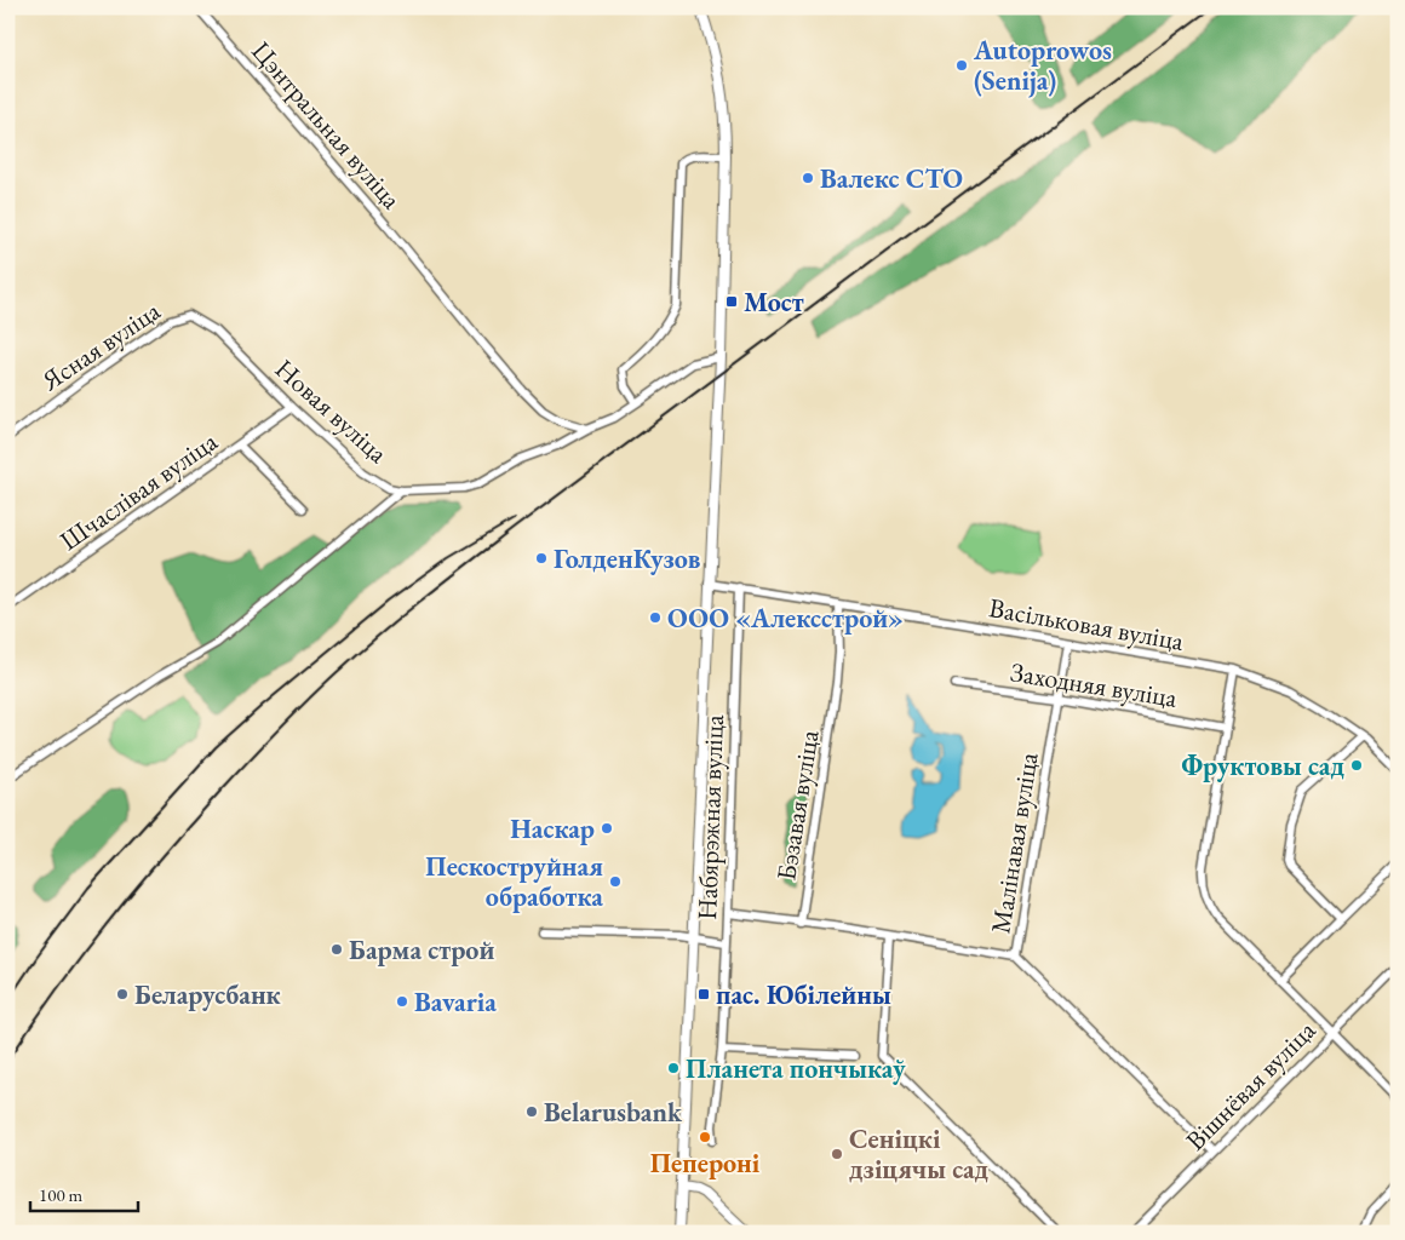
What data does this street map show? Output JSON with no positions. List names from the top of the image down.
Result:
{
  "streets": {
    "street": [
      "Цэнтральная вуліца",
      "Ясная вуліца",
      "Новая вуліца",
      "Шчаслівая вуліца",
      "Васільковая вуліца",
      "Заходняя вуліца",
      "Бэзавая вуліца",
      "Набярэжная вуліца",
      "Малінавая вуліца",
      "Вішнёвая вуліца"
    ]
  },
  "crossings": [
    ["Цэнтральная вуліца", "Новая вуліца"],
    ["Ясная вуліца", "Новая вуліца"],
    ["Новая вуліца", "Шчаслівая вуліца"],
    ["Васільковая вуліца", "Бэзавая вуліца"],
    ["Васільковая вуліца", "Набярэжная вуліца"],
    ["Васільковая вуліца", "Малінавая вуліца"],
    ["Заходняя вуліца", "Малінавая вуліца"],
    ["Бэзавая вуліца", "Малінавая вуліца"],
    ["Малінавая вуліца", "Вішнёвая вуліца"]
  ],
  "places": {
    "other": [
      "Autoprowos (Senija)",
      "Валекс СТО",
      "ГолденКузов",
      "ООО «Алексстрой»",
      "Фруктовы сад",
      "Наскар",
      "Пескоструйная обработка",
      "Барма строй",
      "Беларусбанк",
      "Bavaria",
      "Планета пончыкаў",
      "Belarusbank",
      "Пепероні",
      "Сеніцкі дзіцячы сад"
    ],
    "transit": ["Мост", "пас. Юбілейны"]
  },
  "scale_bar": "100 m"
}
